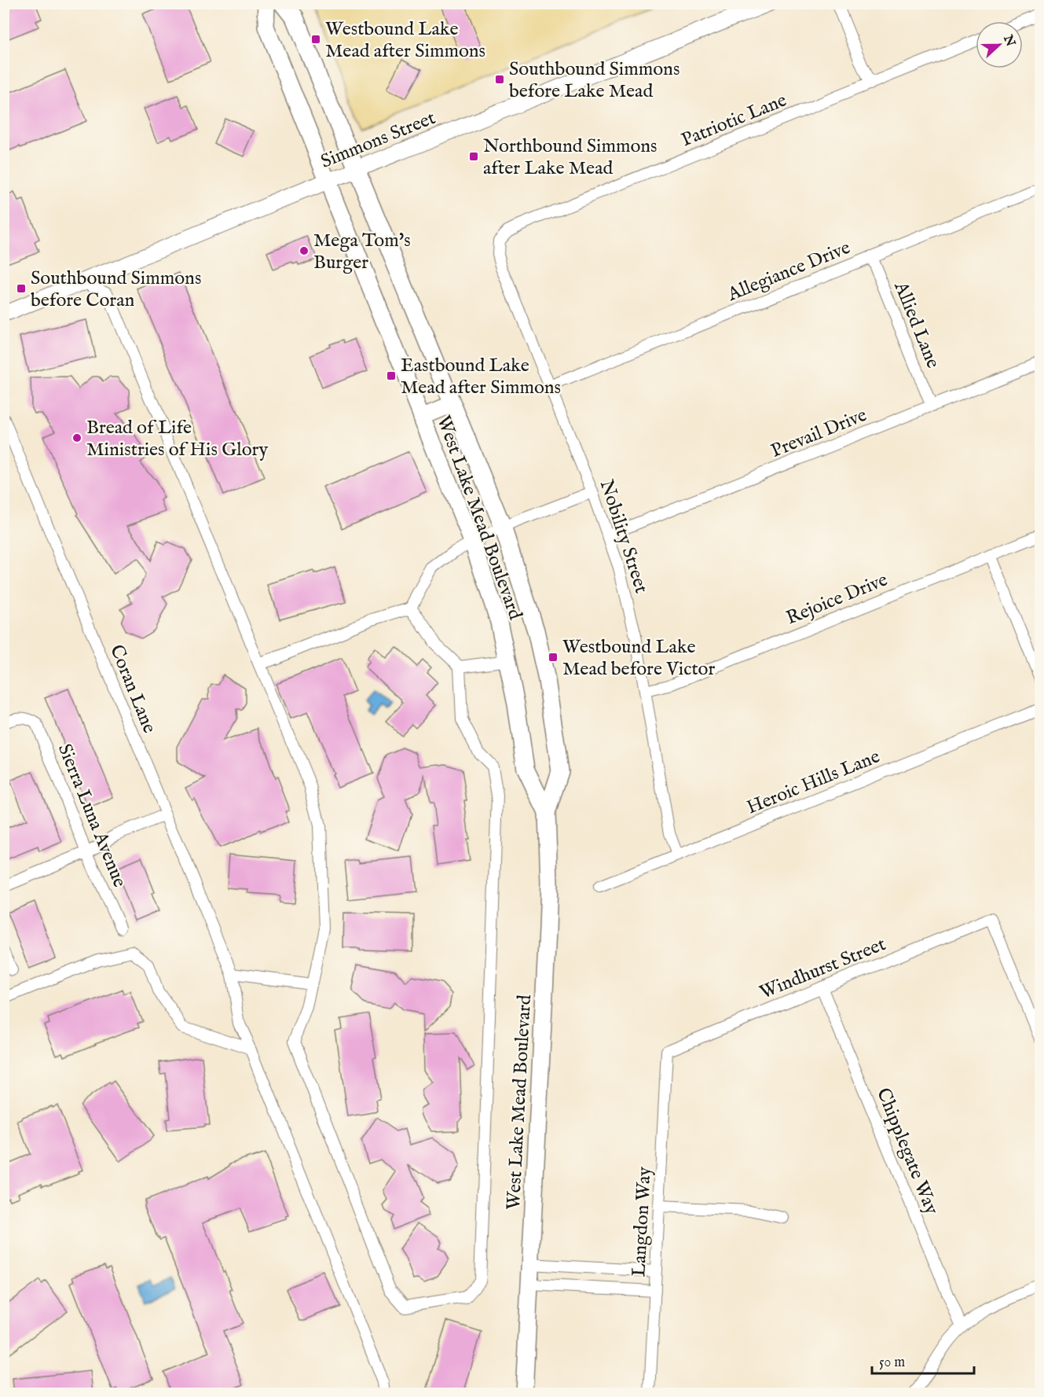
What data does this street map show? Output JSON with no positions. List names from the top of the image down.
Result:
{
  "streets": {
    "main road": ["Simmons Street", "West Lake Mead Boulevard"],
    "street": [
      "Patriotic Lane",
      "Allegiance Drive",
      "Allied Lane",
      "Prevail Drive",
      "Nobility Street",
      "Rejoice Drive",
      "Coran Lane",
      "Heroic Hills Lane",
      "Sierra Luna Avenue",
      "Windhurst Street",
      "Chipplegate Way",
      "Langdon Way"
    ]
  },
  "crossings": [
    ["Patriotic Lane", "Nobility Street"],
    ["Simmons Street", "West Lake Mead Boulevard"],
    ["Allegiance Drive", "Allied Lane"],
    ["Allegiance Drive", "Nobility Street"],
    ["Allied Lane", "Prevail Drive"],
    ["Prevail Drive", "Nobility Street"],
    ["Nobility Street", "Rejoice Drive"],
    ["Nobility Street", "Heroic Hills Lane"],
    ["Windhurst Street", "Chipplegate Way"],
    ["Windhurst Street", "Langdon Way"]
  ],
  "places": {
    "transit": [
      "Westbound Lake Mead after Simmons",
      "Southbound Simmons before Lake Mead",
      "Northbound Simmons after Lake Mead",
      "Southbound Simmons before Coran",
      "Eastbound Lake Mead after Simmons",
      "Westbound Lake Mead before Victor"
    ],
    "other": ["Mega Tom's Burger", "Bread of Life Ministries of His Glory"]
  },
  "scale_bar": "50 m",
  "north": "right"
}
